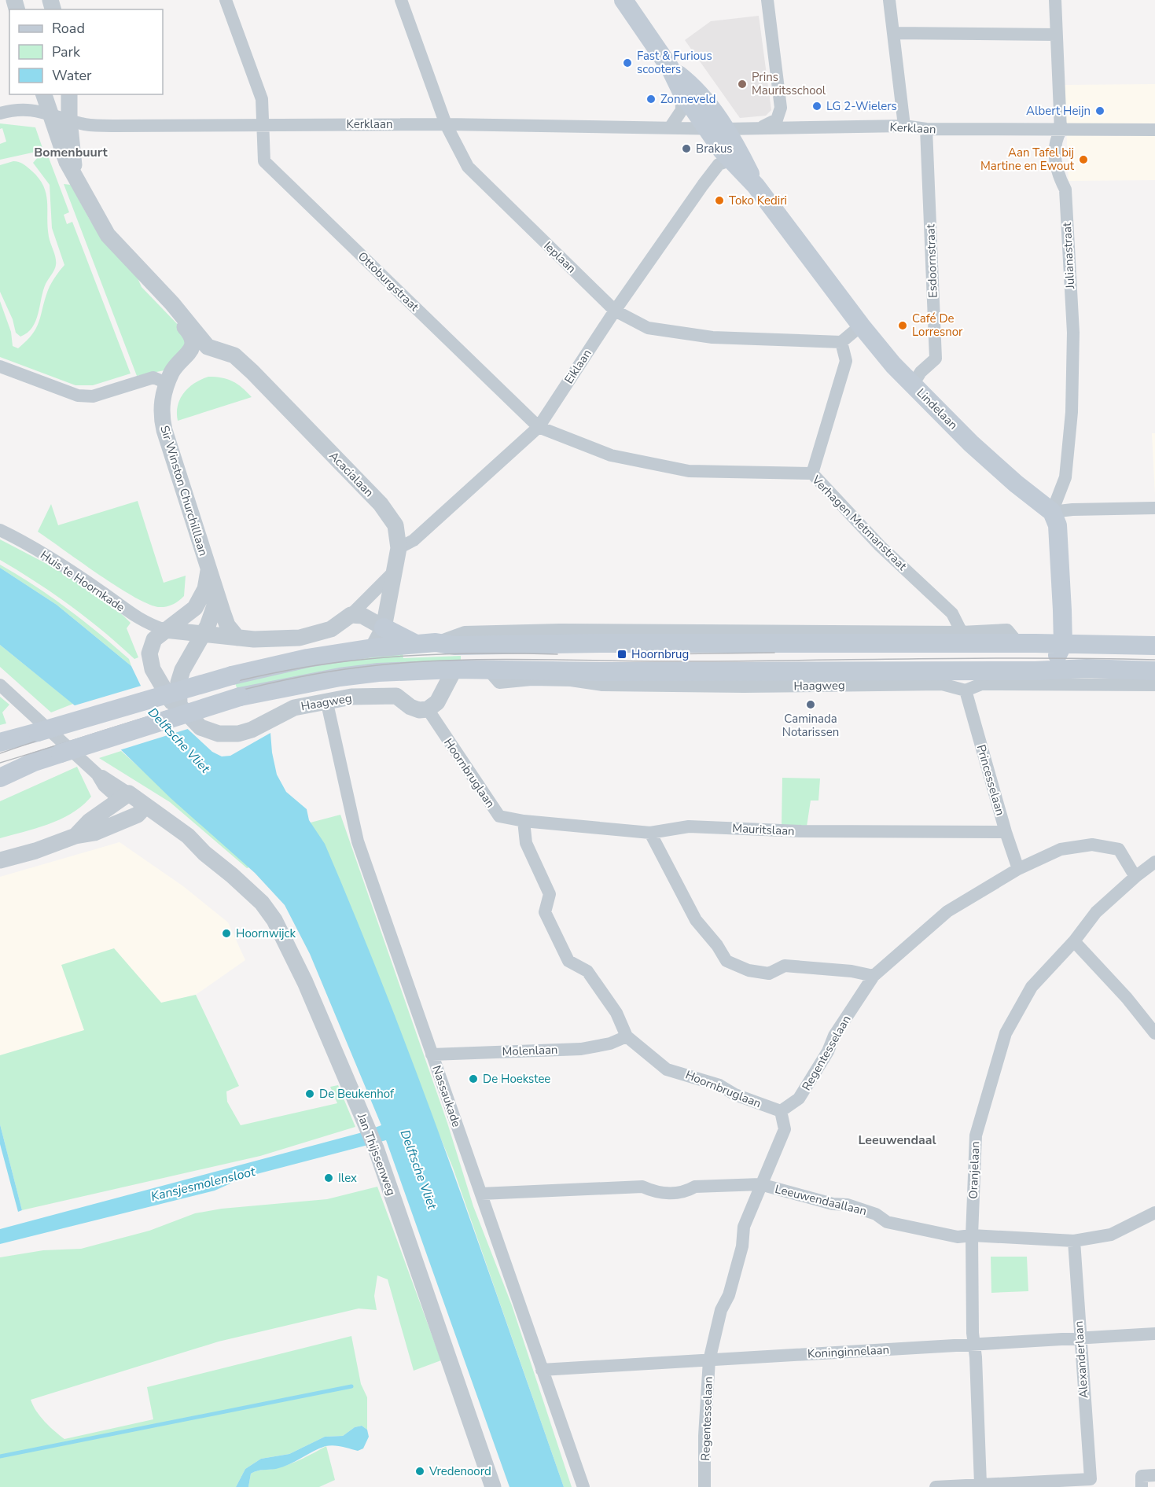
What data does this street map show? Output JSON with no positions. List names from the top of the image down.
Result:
{
  "streets": {
    "main road": ["Lindelaan", "Haagweg"],
    "street": [
      "Kerklaan",
      "Julianastraat",
      "Ieplaan",
      "Esdoornstraat",
      "Ottoburgstraat",
      "Eiklaan",
      "Acacialaan",
      "Sir Winston Churchilllaan",
      "Verhagen Metmanstraat",
      "Huis te Hoornkade",
      "Hoornbruglaan",
      "Princesselaan",
      "Mauritslaan",
      "Molenlaan",
      "Regentesselaan",
      "Nassaukade",
      "Jan Thijssenweg",
      "Oranjelaan",
      "Leeuwendaallaan",
      "Koninginnelaan",
      "Alexanderlaan"
    ]
  },
  "crossings": [
    ["Kerklaan", "Julianastraat"],
    ["Kerklaan", "Ieplaan"],
    ["Kerklaan", "Esdoornstraat"],
    ["Kerklaan", "Ottoburgstraat"],
    ["Kerklaan", "Lindelaan"],
    ["Kerklaan", "Sir Winston Churchilllaan"],
    ["Julianastraat", "Lindelaan"],
    ["Ieplaan", "Eiklaan"],
    ["Esdoornstraat", "Lindelaan"],
    ["Ottoburgstraat", "Eiklaan"],
    ["Ottoburgstraat", "Verhagen Metmanstraat"],
    ["Eiklaan", "Lindelaan"],
    ["Eiklaan", "Acacialaan"],
    ["Eiklaan", "Verhagen Metmanstraat"],
    ["Acacialaan", "Sir Winston Churchilllaan"],
    ["Sir Winston Churchilllaan", "Huis te Hoornkade"],
    ["Sir Winston Churchilllaan", "Haagweg"],
    ["Huis te Hoornkade", "Haagweg"],
    ["Haagweg", "Hoornbruglaan"],
    ["Haagweg", "Princesselaan"],
    ["Haagweg", "Nassaukade"],
    ["Hoornbruglaan", "Mauritslaan"],
    ["Hoornbruglaan", "Molenlaan"],
    ["Hoornbruglaan", "Regentesselaan"],
    ["Princesselaan", "Mauritslaan"],
    ["Princesselaan", "Regentesselaan"],
    ["Molenlaan", "Nassaukade"],
    ["Regentesselaan", "Oranjelaan"],
    ["Regentesselaan", "Leeuwendaallaan"],
    ["Regentesselaan", "Koninginnelaan"],
    ["Nassaukade", "Leeuwendaallaan"],
    ["Nassaukade", "Koninginnelaan"],
    ["Oranjelaan", "Leeuwendaallaan"],
    ["Oranjelaan", "Koninginnelaan"],
    ["Oranjelaan", "Alexanderlaan"],
    ["Leeuwendaallaan", "Alexanderlaan"],
    ["Koninginnelaan", "Alexanderlaan"]
  ],
  "districts": ["Bomenbuurt", "Leeuwendaal"],
  "water": ["Delftsche Vliet", "Kansjesmolensloot"],
  "places": {
    "other": [
      "Fast & Furious scooters",
      "Prins Mauritsschool",
      "Zonneveld",
      "LG 2-Wielers",
      "Albert Heijn",
      "Brakus",
      "Aan Tafel bij Martine en Ewout",
      "Toko Kediri",
      "Café De Lorresnor",
      "Caminada Notarissen",
      "Hoornwijck",
      "De Hoekstee",
      "De Beukenhof",
      "Ilex",
      "Vredenoord"
    ],
    "transit": ["Hoornbrug"]
  },
  "legend": ["Road", "Park", "Water"]
}
